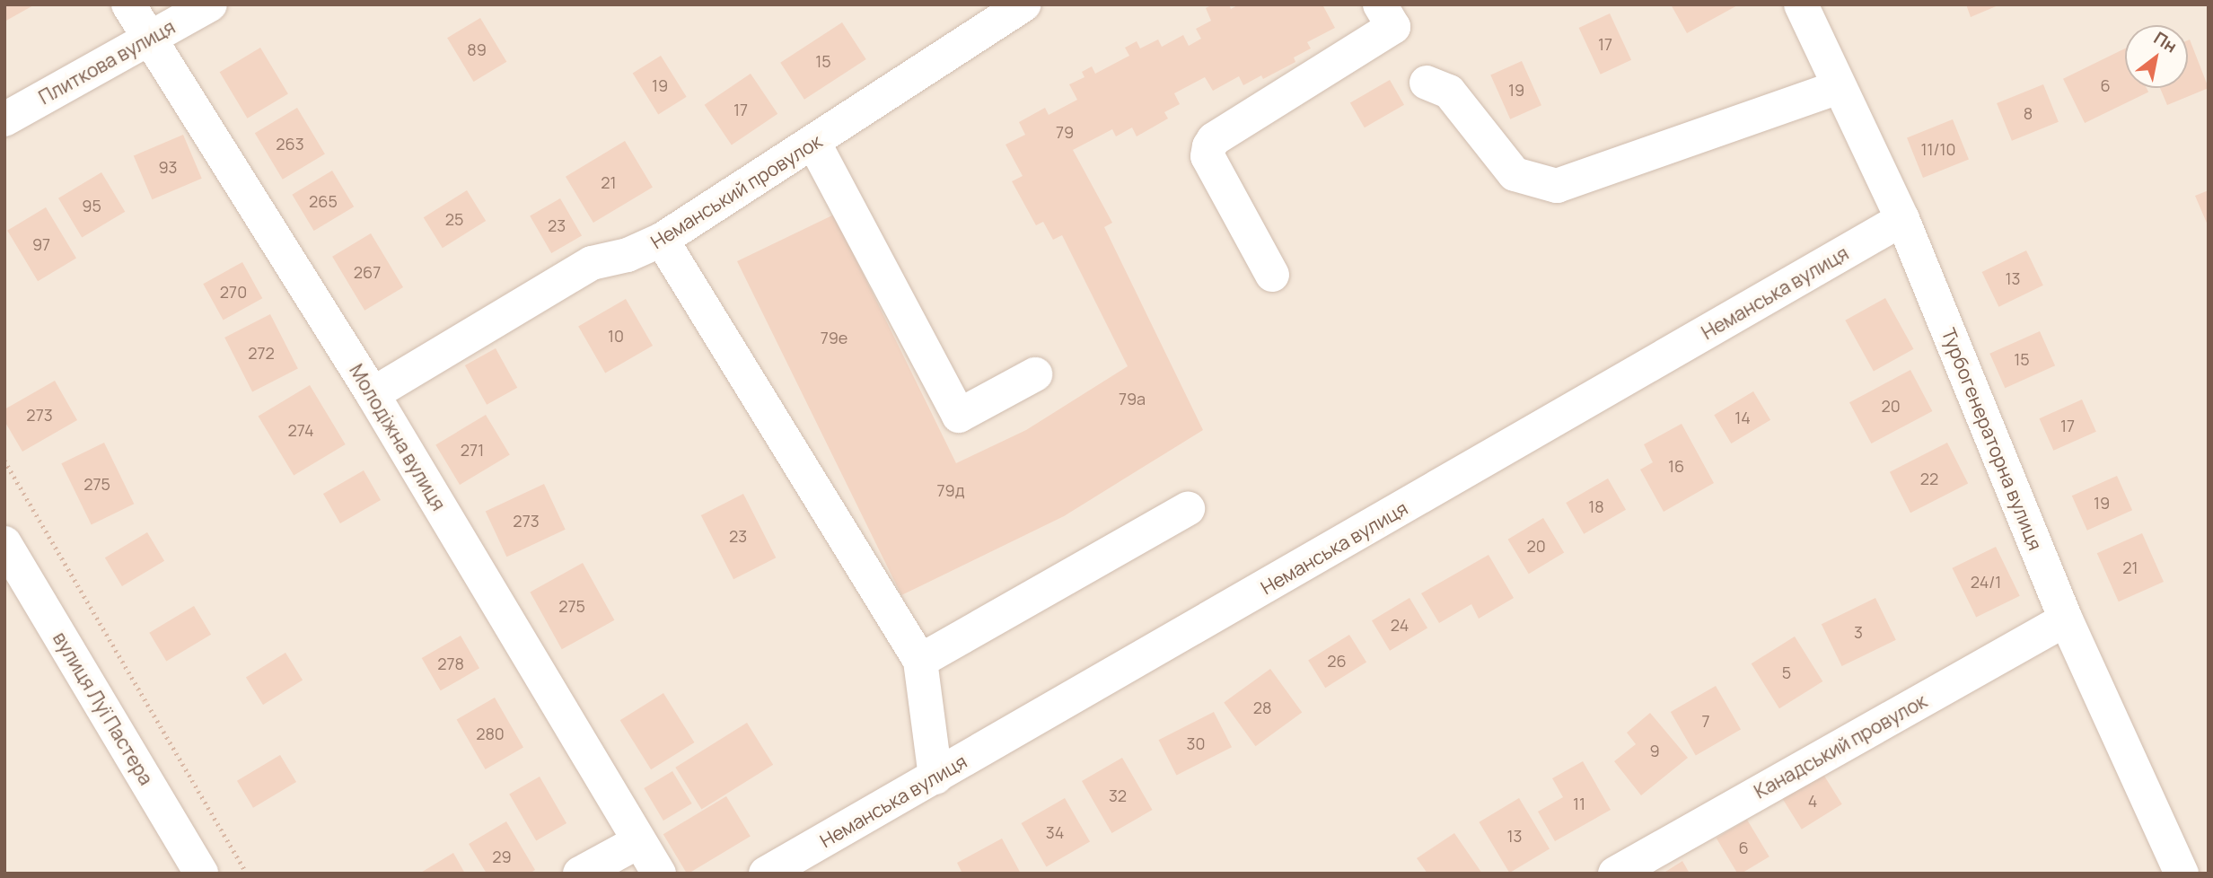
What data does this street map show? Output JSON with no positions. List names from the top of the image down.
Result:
{
  "streets": {
    "street": [
      "Плиткова вулиця",
      "Неманський провулок",
      "Неманська вулиця",
      "Молодіжна вулиця",
      "Турбогенераторна вулиця",
      "вулиця Луї Пастера",
      "Канадський провулок"
    ]
  },
  "crossings": [
    ["Плиткова вулиця", "Молодіжна вулиця"],
    ["Неманський провулок", "Молодіжна вулиця"],
    ["Неманська вулиця", "Турбогенераторна вулиця"],
    ["Турбогенераторна вулиця", "Канадський провулок"]
  ],
  "house_numbers": [
    "17",
    "89",
    "15",
    "19",
    "6",
    "19",
    "17",
    "8",
    "79",
    "263",
    "11/10",
    "93",
    "21",
    "265",
    "95",
    "25",
    "23",
    "97",
    "267",
    "13",
    "270",
    "10",
    "79е",
    "272",
    "15",
    "79а",
    "20",
    "273",
    "14",
    "17",
    "274",
    "271",
    "16",
    "22",
    "275",
    "79д",
    "19",
    "18",
    "273",
    "23",
    "20",
    "21",
    "24/1",
    "275",
    "24",
    "3",
    "26",
    "278",
    "5",
    "28",
    "7",
    "280",
    "30",
    "9",
    "32",
    "4",
    "11",
    "34",
    "13",
    "6",
    "29"
  ],
  "north": "top right"
}
